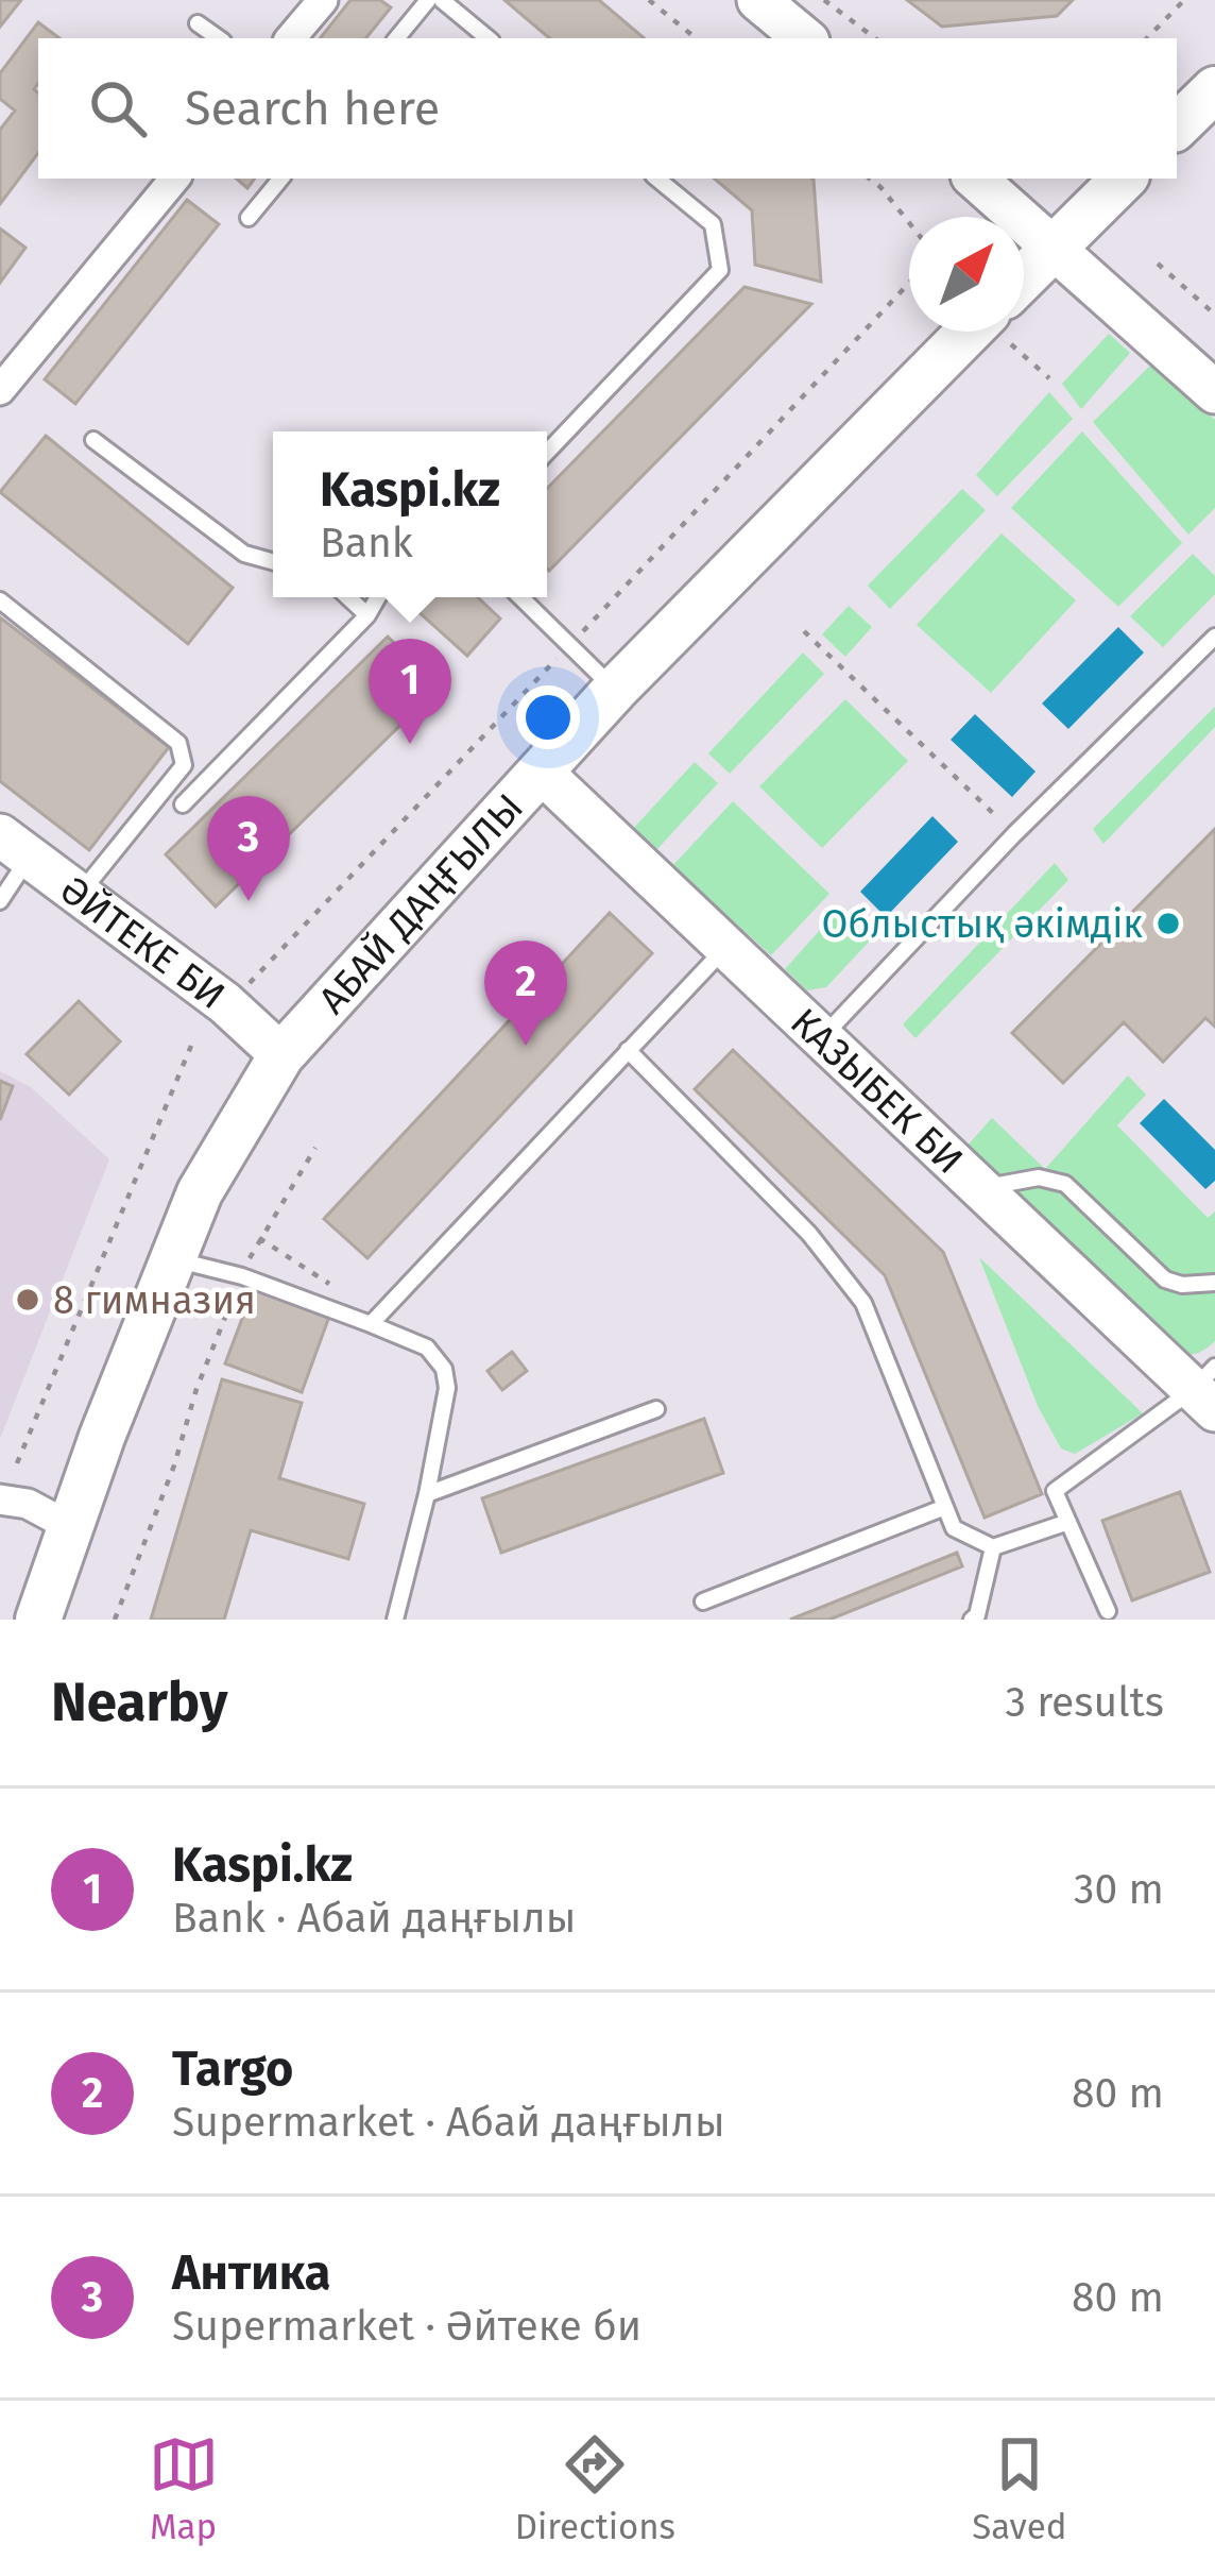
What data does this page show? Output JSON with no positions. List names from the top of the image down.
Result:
{
  "streets": {
    "main road": ["АБАЙ ДАҢҒЫЛЫ"],
    "street": ["ӘЙТЕКЕ БИ", "КАЗЫБЕК БИ"]
  },
  "crossings": [
    ["АБАЙ ДАҢҒЫЛЫ", "ӘЙТЕКЕ БИ"],
    ["АБАЙ ДАҢҒЫЛЫ", "КАЗЫБЕК БИ"]
  ],
  "places": ["Облыстық әкімдік", "8 гимназия"],
  "north": "top right",
  "page": {
    "search": "Search here",
    "popup": ["Kaspi.kz", "Bank"],
    "pins": ["1", "3", "2"],
    "heading": ["Nearby", "3 results"],
    "list": [
      {
        "mark": "1",
        "name": "Kaspi.kz",
        "note": "Bank · Абай даңғылы",
        "value": "30 m"
      },
      {
        "mark": "2",
        "name": "Targo",
        "note": "Supermarket · Абай даңғылы",
        "value": "80 m"
      },
      {
        "mark": "3",
        "name": "Антика",
        "note": "Supermarket · Әйтеке би",
        "value": "80 m"
      }
    ],
    "nav": ["Map", "Directions", "Saved"]
  }
}
